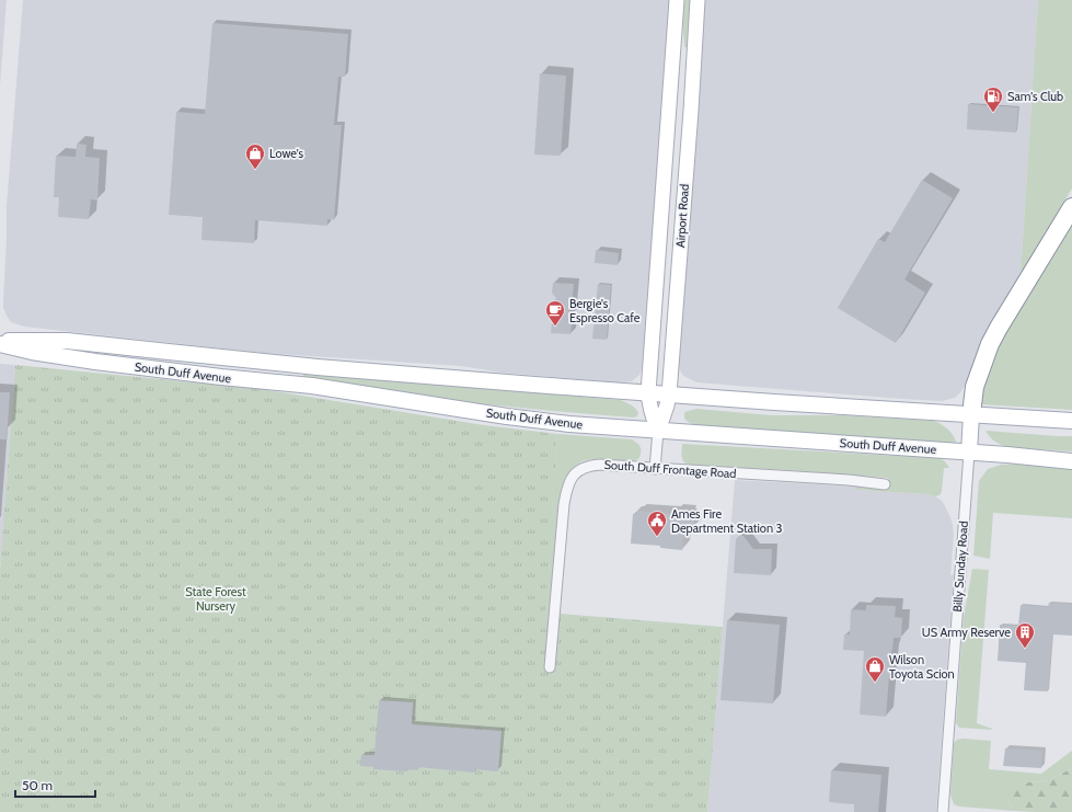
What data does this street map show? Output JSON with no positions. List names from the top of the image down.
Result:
{
  "streets": {
    "main road": ["Airport Road", "South Duff Avenue"],
    "street": ["South Duff Frontage Road", "Billy Sunday Road"]
  },
  "crossings": [
    ["Airport Road", "South Duff Avenue"],
    ["Airport Road", "South Duff Frontage Road"],
    ["South Duff Avenue", "Billy Sunday Road"]
  ],
  "parks": ["State Forest Nursery"],
  "places": {
    "fuel station": ["Sam's Club"],
    "shop": ["Lowe's", "Wilson Toyota Scion"],
    "cafe": ["Bergie's Espresso Cafe"],
    "public building": ["Ames Fire Department Station 3"],
    "building": ["US Army Reserve"]
  },
  "scale_bar": "50 m"
}
